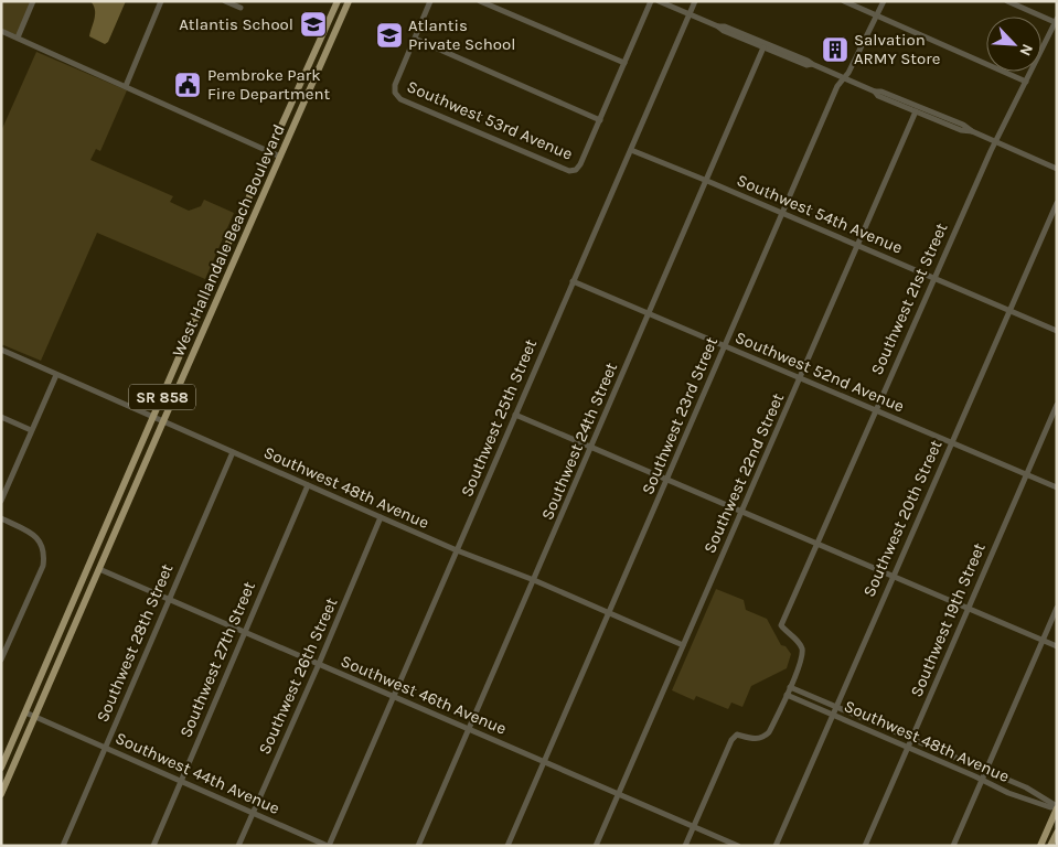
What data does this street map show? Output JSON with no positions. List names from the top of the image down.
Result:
{
  "streets": {
    "main road": ["West Hallandale Beach Boulevard", "SR 858"],
    "street": [
      "Southwest 53rd Avenue",
      "Southwest 54th Avenue",
      "Southwest 21st Street",
      "Southwest 52nd Avenue",
      "Southwest 23rd Street",
      "Southwest 25th Street",
      "Southwest 24th Street",
      "Southwest 22nd Street",
      "Southwest 48th Avenue",
      "Southwest 20th Street",
      "Southwest 19th Street",
      "Southwest 28th Street",
      "Southwest 27th Street",
      "Southwest 26th Street",
      "Southwest 46th Avenue",
      "Southwest 44th Avenue"
    ]
  },
  "crossings": [
    ["Southwest 54th Avenue", "Southwest 21st Street"],
    ["Southwest 54th Avenue", "Southwest 23rd Street"],
    ["Southwest 54th Avenue", "Southwest 25th Street"],
    ["Southwest 54th Avenue", "Southwest 24th Street"],
    ["Southwest 54th Avenue", "Southwest 22nd Street"],
    ["Southwest 54th Avenue", "Southwest 20th Street"],
    ["West Hallandale Beach Boulevard", "Southwest 48th Avenue"],
    ["West Hallandale Beach Boulevard", "Southwest 46th Avenue"],
    ["West Hallandale Beach Boulevard", "Southwest 44th Avenue"],
    ["Southwest 21st Street", "Southwest 52nd Avenue"],
    ["Southwest 21st Street", "Southwest 48th Avenue"],
    ["Southwest 52nd Avenue", "Southwest 23rd Street"],
    ["Southwest 52nd Avenue", "Southwest 25th Street"],
    ["Southwest 52nd Avenue", "Southwest 24th Street"],
    ["Southwest 52nd Avenue", "Southwest 22nd Street"],
    ["Southwest 52nd Avenue", "Southwest 20th Street"],
    ["Southwest 52nd Avenue", "Southwest 19th Street"],
    ["Southwest 23rd Street", "Southwest 48th Avenue"],
    ["Southwest 23rd Street", "Southwest 46th Avenue"],
    ["Southwest 25th Street", "Southwest 48th Avenue"],
    ["Southwest 25th Street", "Southwest 46th Avenue"],
    ["Southwest 25th Street", "Southwest 44th Avenue"],
    ["Southwest 24th Street", "Southwest 48th Avenue"],
    ["Southwest 24th Street", "Southwest 46th Avenue"],
    ["Southwest 22nd Street", "Southwest 48th Avenue"],
    ["Southwest 22nd Street", "Southwest 46th Avenue"],
    ["Southwest 48th Avenue", "Southwest 20th Street"],
    ["Southwest 48th Avenue", "Southwest 19th Street"],
    ["Southwest 48th Avenue", "Southwest 28th Street"],
    ["Southwest 48th Avenue", "Southwest 27th Street"],
    ["Southwest 48th Avenue", "Southwest 26th Street"],
    ["Southwest 28th Street", "Southwest 46th Avenue"],
    ["Southwest 28th Street", "Southwest 44th Avenue"],
    ["Southwest 27th Street", "Southwest 46th Avenue"],
    ["Southwest 27th Street", "Southwest 44th Avenue"],
    ["Southwest 26th Street", "Southwest 46th Avenue"],
    ["Southwest 26th Street", "Southwest 44th Avenue"]
  ],
  "places": {
    "school or university": ["Atlantis School", "Atlantis Private School"],
    "building": ["Salvation ARMY Store"],
    "public building": ["Pembroke Park Fire Department"]
  },
  "north": "bottom right"
}
